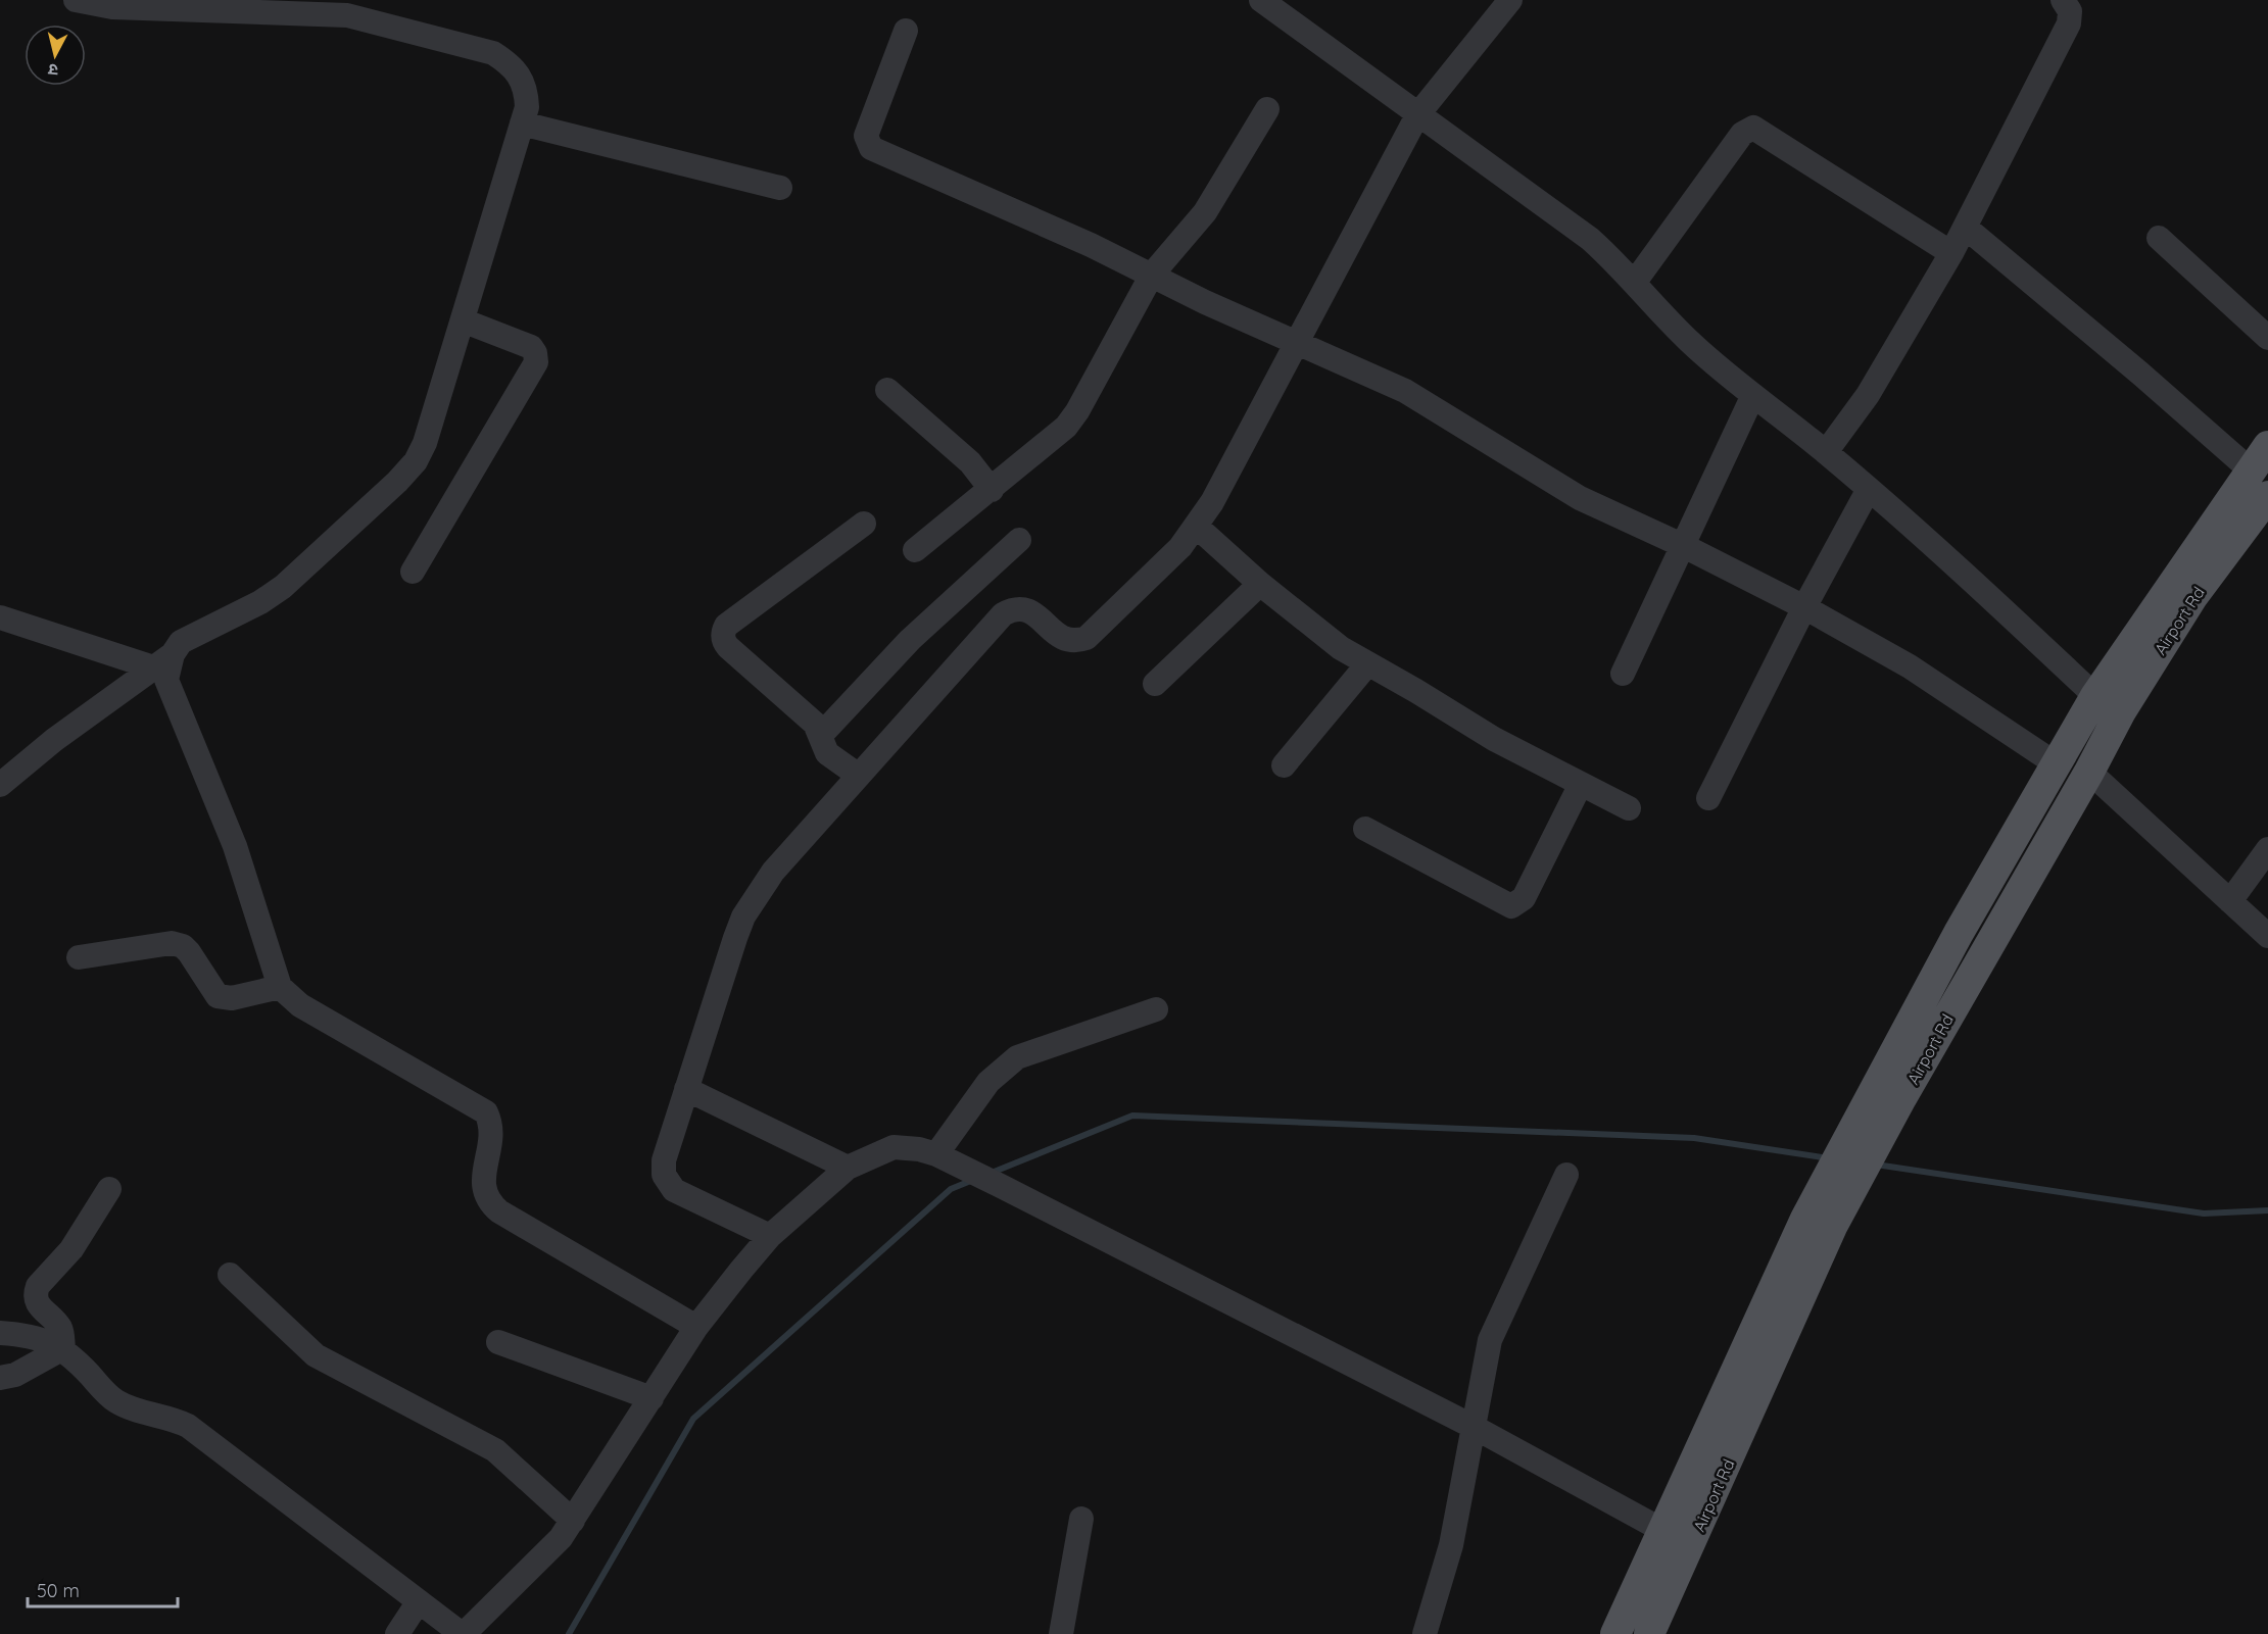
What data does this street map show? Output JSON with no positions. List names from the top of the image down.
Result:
{
  "streets": {
    "main road": ["Airport Rd"]
  },
  "scale_bar": "50 m",
  "north": "bottom"
}
